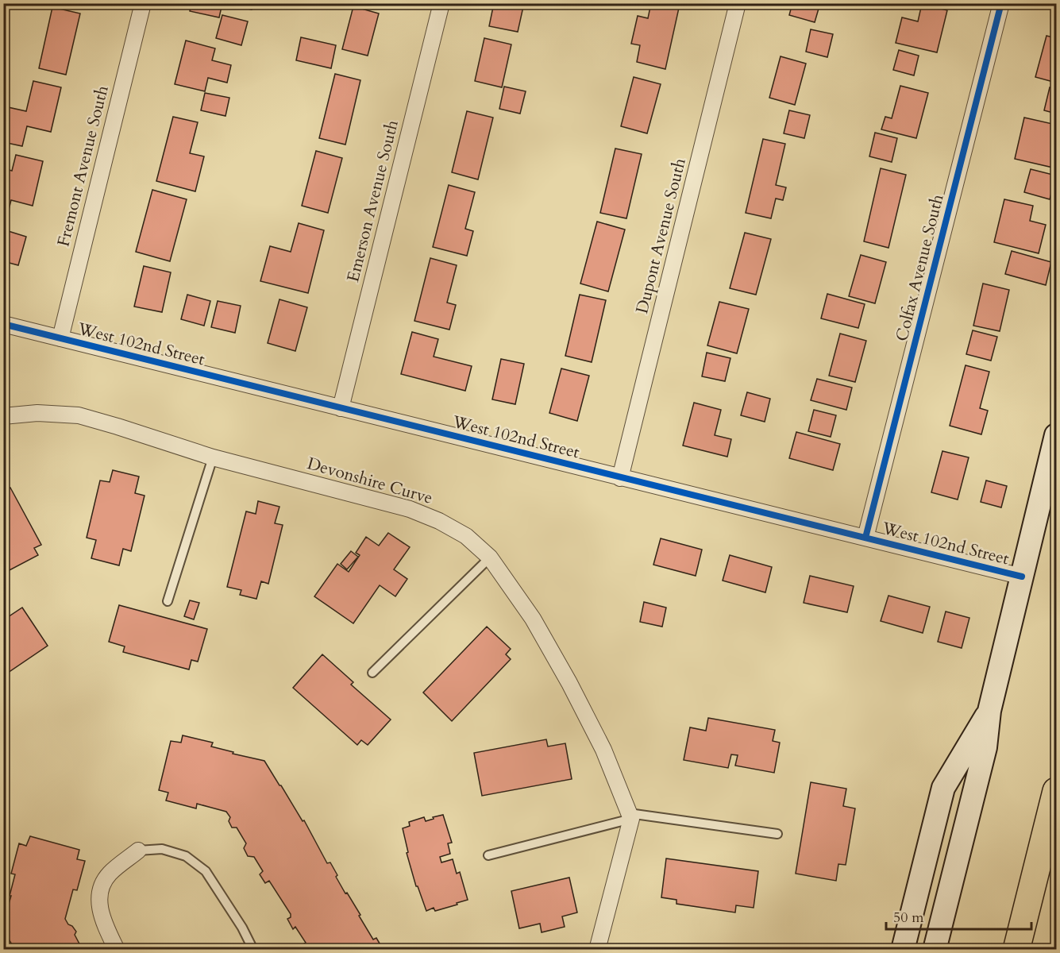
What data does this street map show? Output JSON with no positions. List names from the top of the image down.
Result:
{
  "streets": {
    "street": [
      "Fremont Avenue South",
      "Emerson Avenue South",
      "Dupont Avenue South",
      "Colfax Avenue South",
      "West 102nd Street",
      "Devonshire Curve"
    ]
  },
  "crossings": [
    ["Fremont Avenue South", "West 102nd Street"],
    ["Emerson Avenue South", "West 102nd Street"],
    ["Dupont Avenue South", "West 102nd Street"],
    ["Colfax Avenue South", "West 102nd Street"]
  ],
  "scale_bar": "50 m"
}
